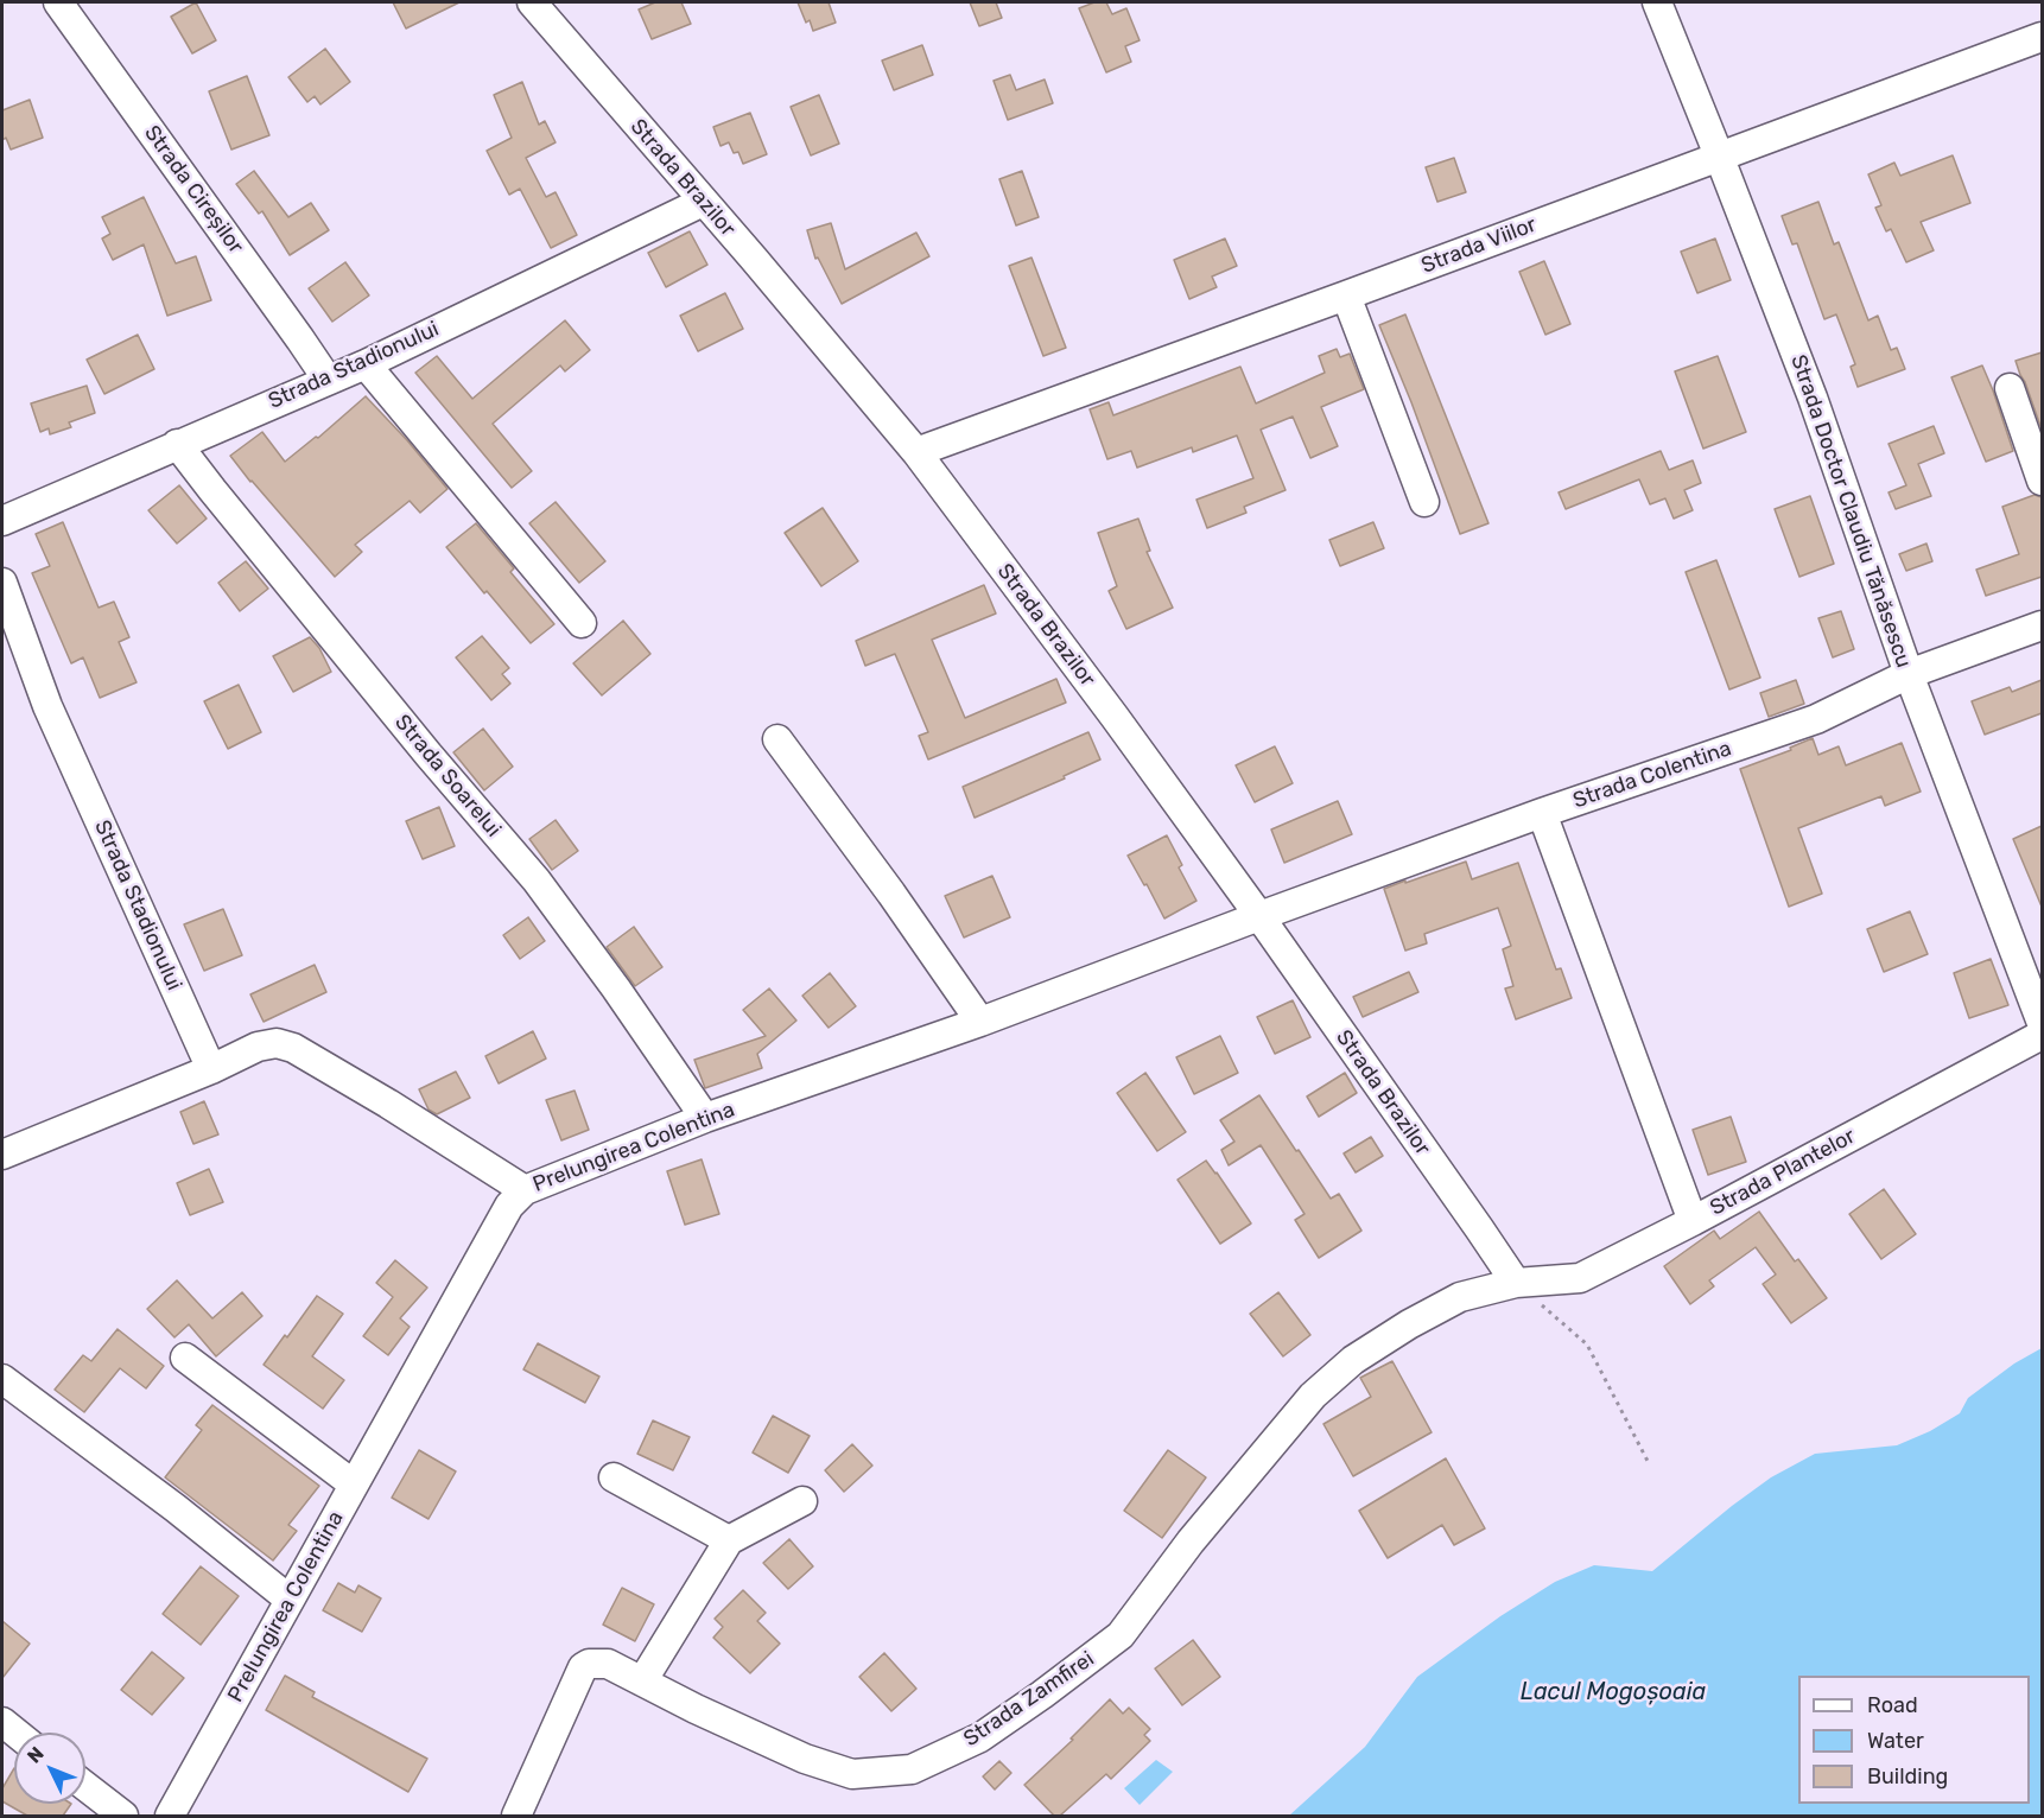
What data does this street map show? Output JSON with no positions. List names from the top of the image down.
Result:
{
  "streets": {
    "street": [
      "Strada Brazilor",
      "Strada Cireșilor",
      "Strada Viilor",
      "Strada Stadionului",
      "Strada Doctor Claudiu Tănăsescu",
      "Strada Colentina",
      "Strada Soarelui",
      "Prelungirea Colentina",
      "Strada Plantelor",
      "Strada Zamfirei"
    ]
  },
  "crossings": [
    ["Strada Brazilor", "Strada Viilor"],
    ["Strada Brazilor", "Strada Stadionului"],
    ["Strada Brazilor", "Strada Colentina"],
    ["Strada Brazilor", "Prelungirea Colentina"],
    ["Strada Brazilor", "Strada Plantelor"],
    ["Strada Brazilor", "Strada Zamfirei"],
    ["Strada Cireșilor", "Strada Stadionului"],
    ["Strada Viilor", "Strada Doctor Claudiu Tănăsescu"],
    ["Strada Stadionului", "Strada Soarelui"],
    ["Strada Doctor Claudiu Tănăsescu", "Strada Colentina"],
    ["Strada Colentina", "Prelungirea Colentina"],
    ["Strada Soarelui", "Prelungirea Colentina"],
    ["Strada Plantelor", "Strada Zamfirei"]
  ],
  "water": ["Lacul Mogoșoaia"],
  "legend": ["Road", "Water", "Building"],
  "north": "top left"
}
